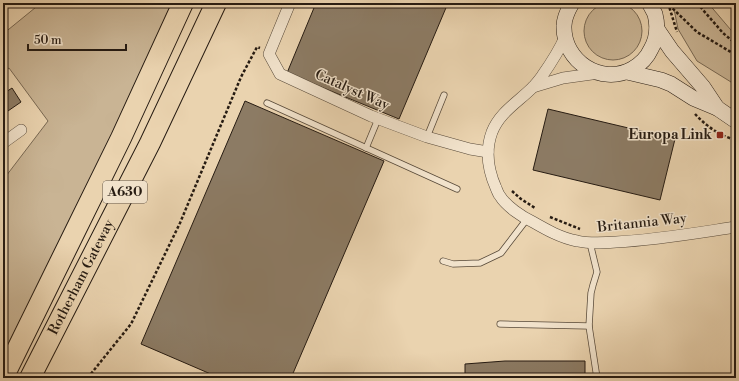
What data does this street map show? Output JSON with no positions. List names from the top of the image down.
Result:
{
  "streets": {
    "highway": ["A630", "Rotherham Gateway"],
    "street": ["Catalyst Way", "Britannia Way"]
  },
  "crossings": [
    ["Catalyst Way", "Britannia Way"]
  ],
  "places": {
    "transit": ["Europa Link"]
  },
  "scale_bar": "50 m"
}
